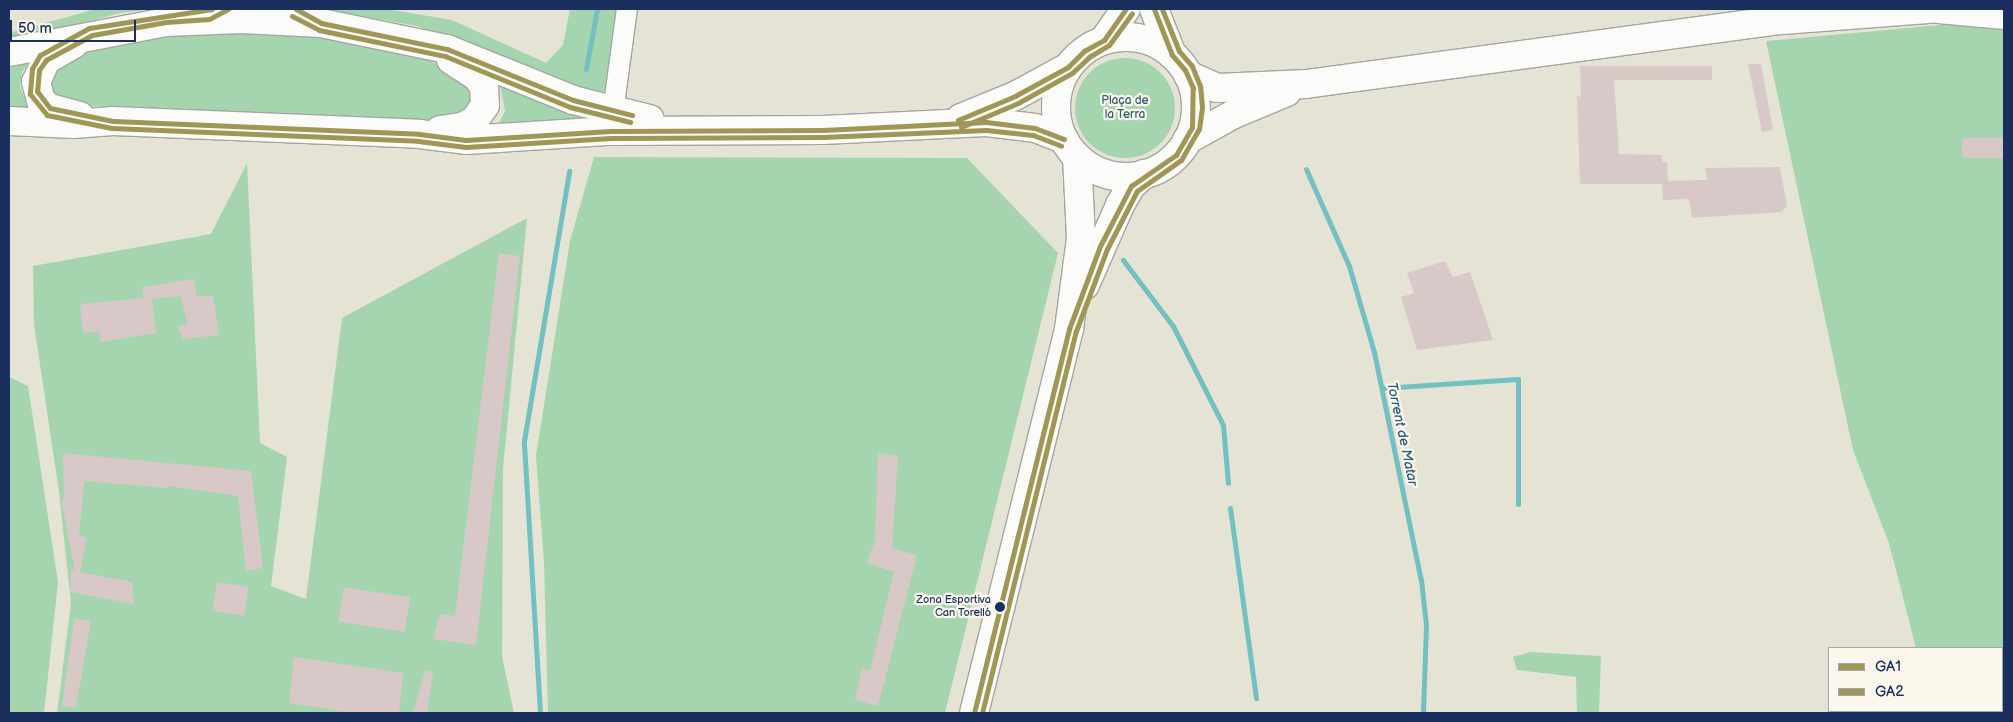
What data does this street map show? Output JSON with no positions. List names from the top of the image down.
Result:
{
  "water": ["Torrent de Matar"],
  "parks": ["Plaça de la Terra"],
  "places": ["Zona Esportiva Can Torelló"],
  "lines": ["transit line GA1", "transit line GA2"],
  "legend": ["GA1", "GA2"],
  "scale_bar": "50 m"
}
